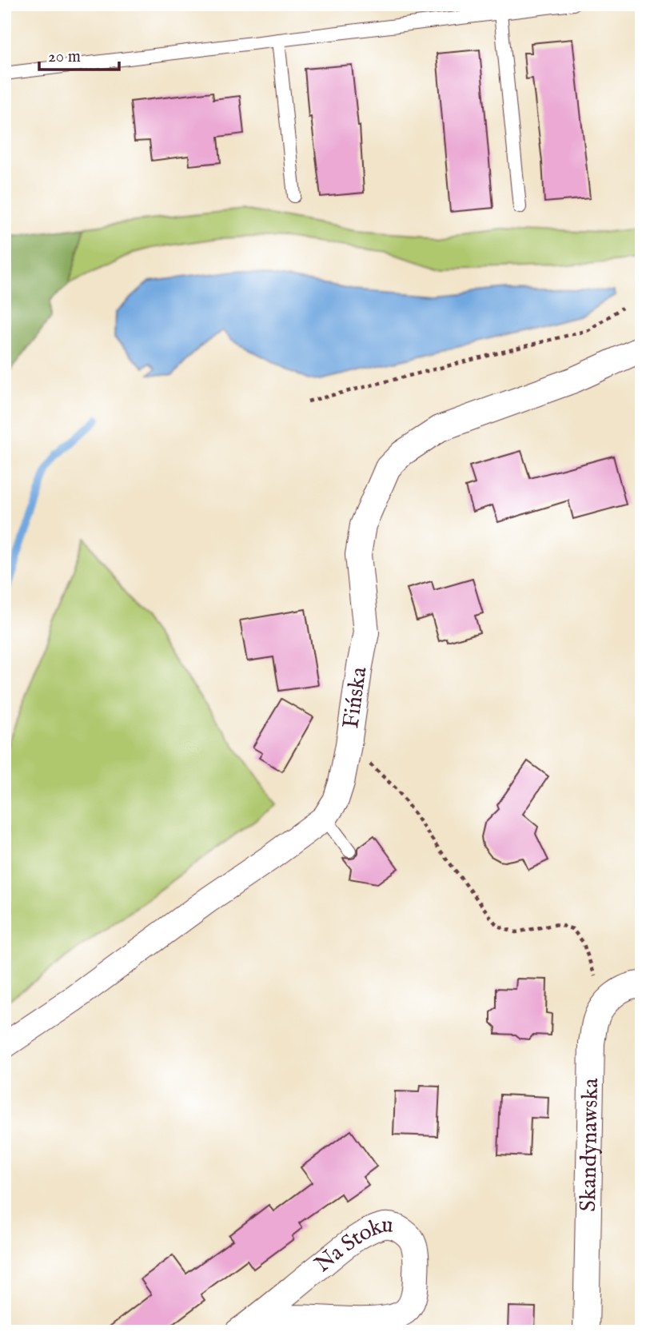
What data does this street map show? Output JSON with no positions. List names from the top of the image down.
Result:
{
  "streets": {
    "street": ["Fińska", "Skandynawska", "Na Stoku"]
  },
  "scale_bar": "20 m"
}
